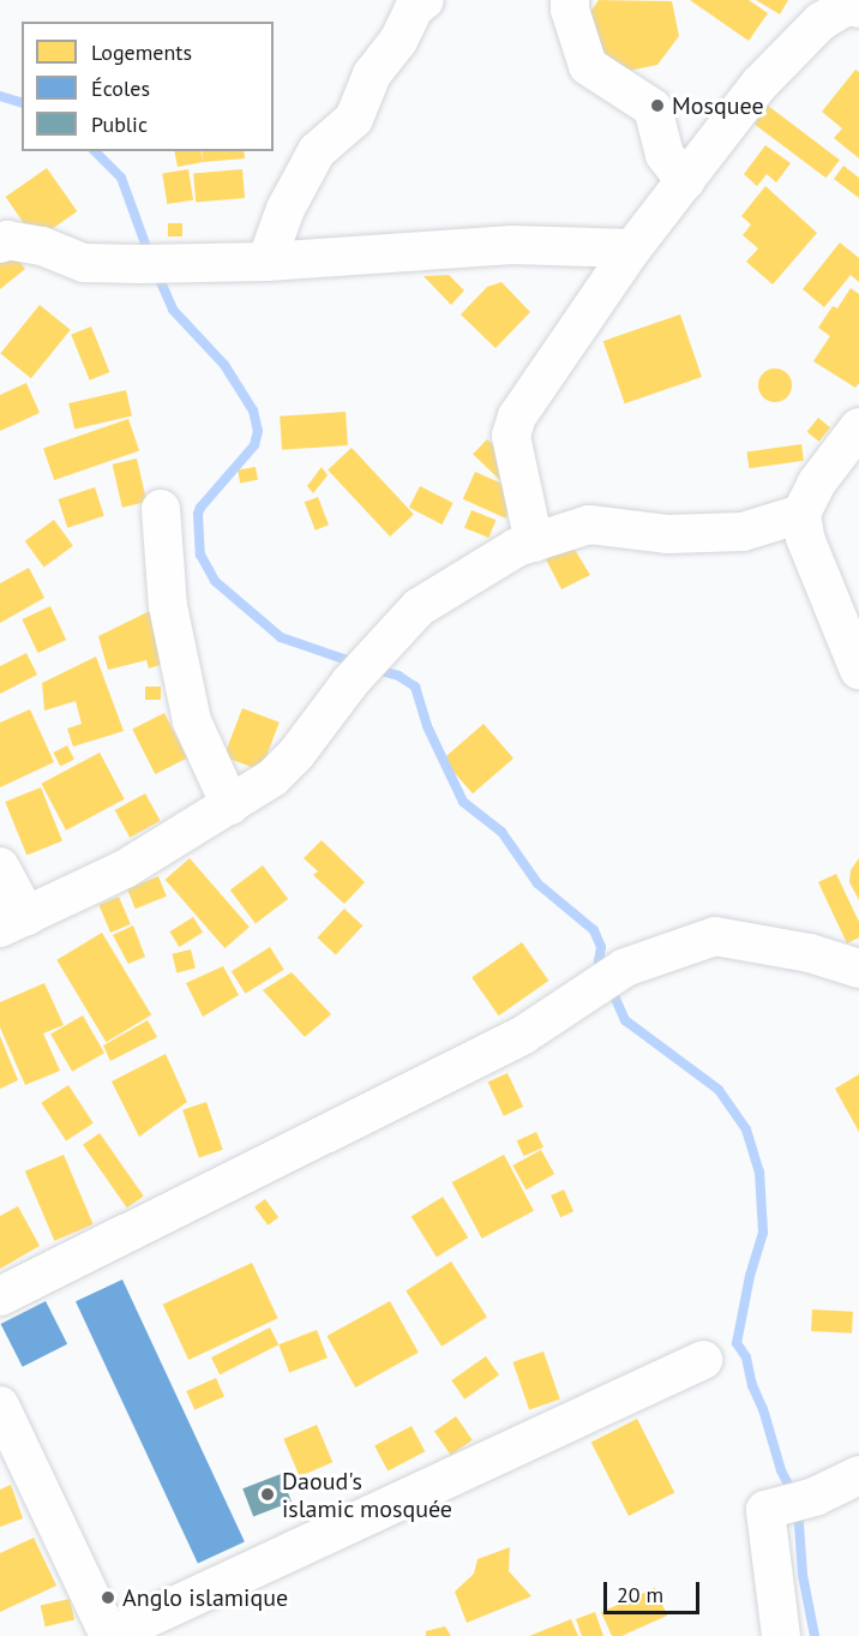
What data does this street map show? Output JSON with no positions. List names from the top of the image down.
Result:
{
  "places": ["Mosquee", "Daoud's islamic mosquée", "Anglo islamique"],
  "legend": ["Logements", "Écoles", "Public"],
  "scale_bar": "20 m"
}
